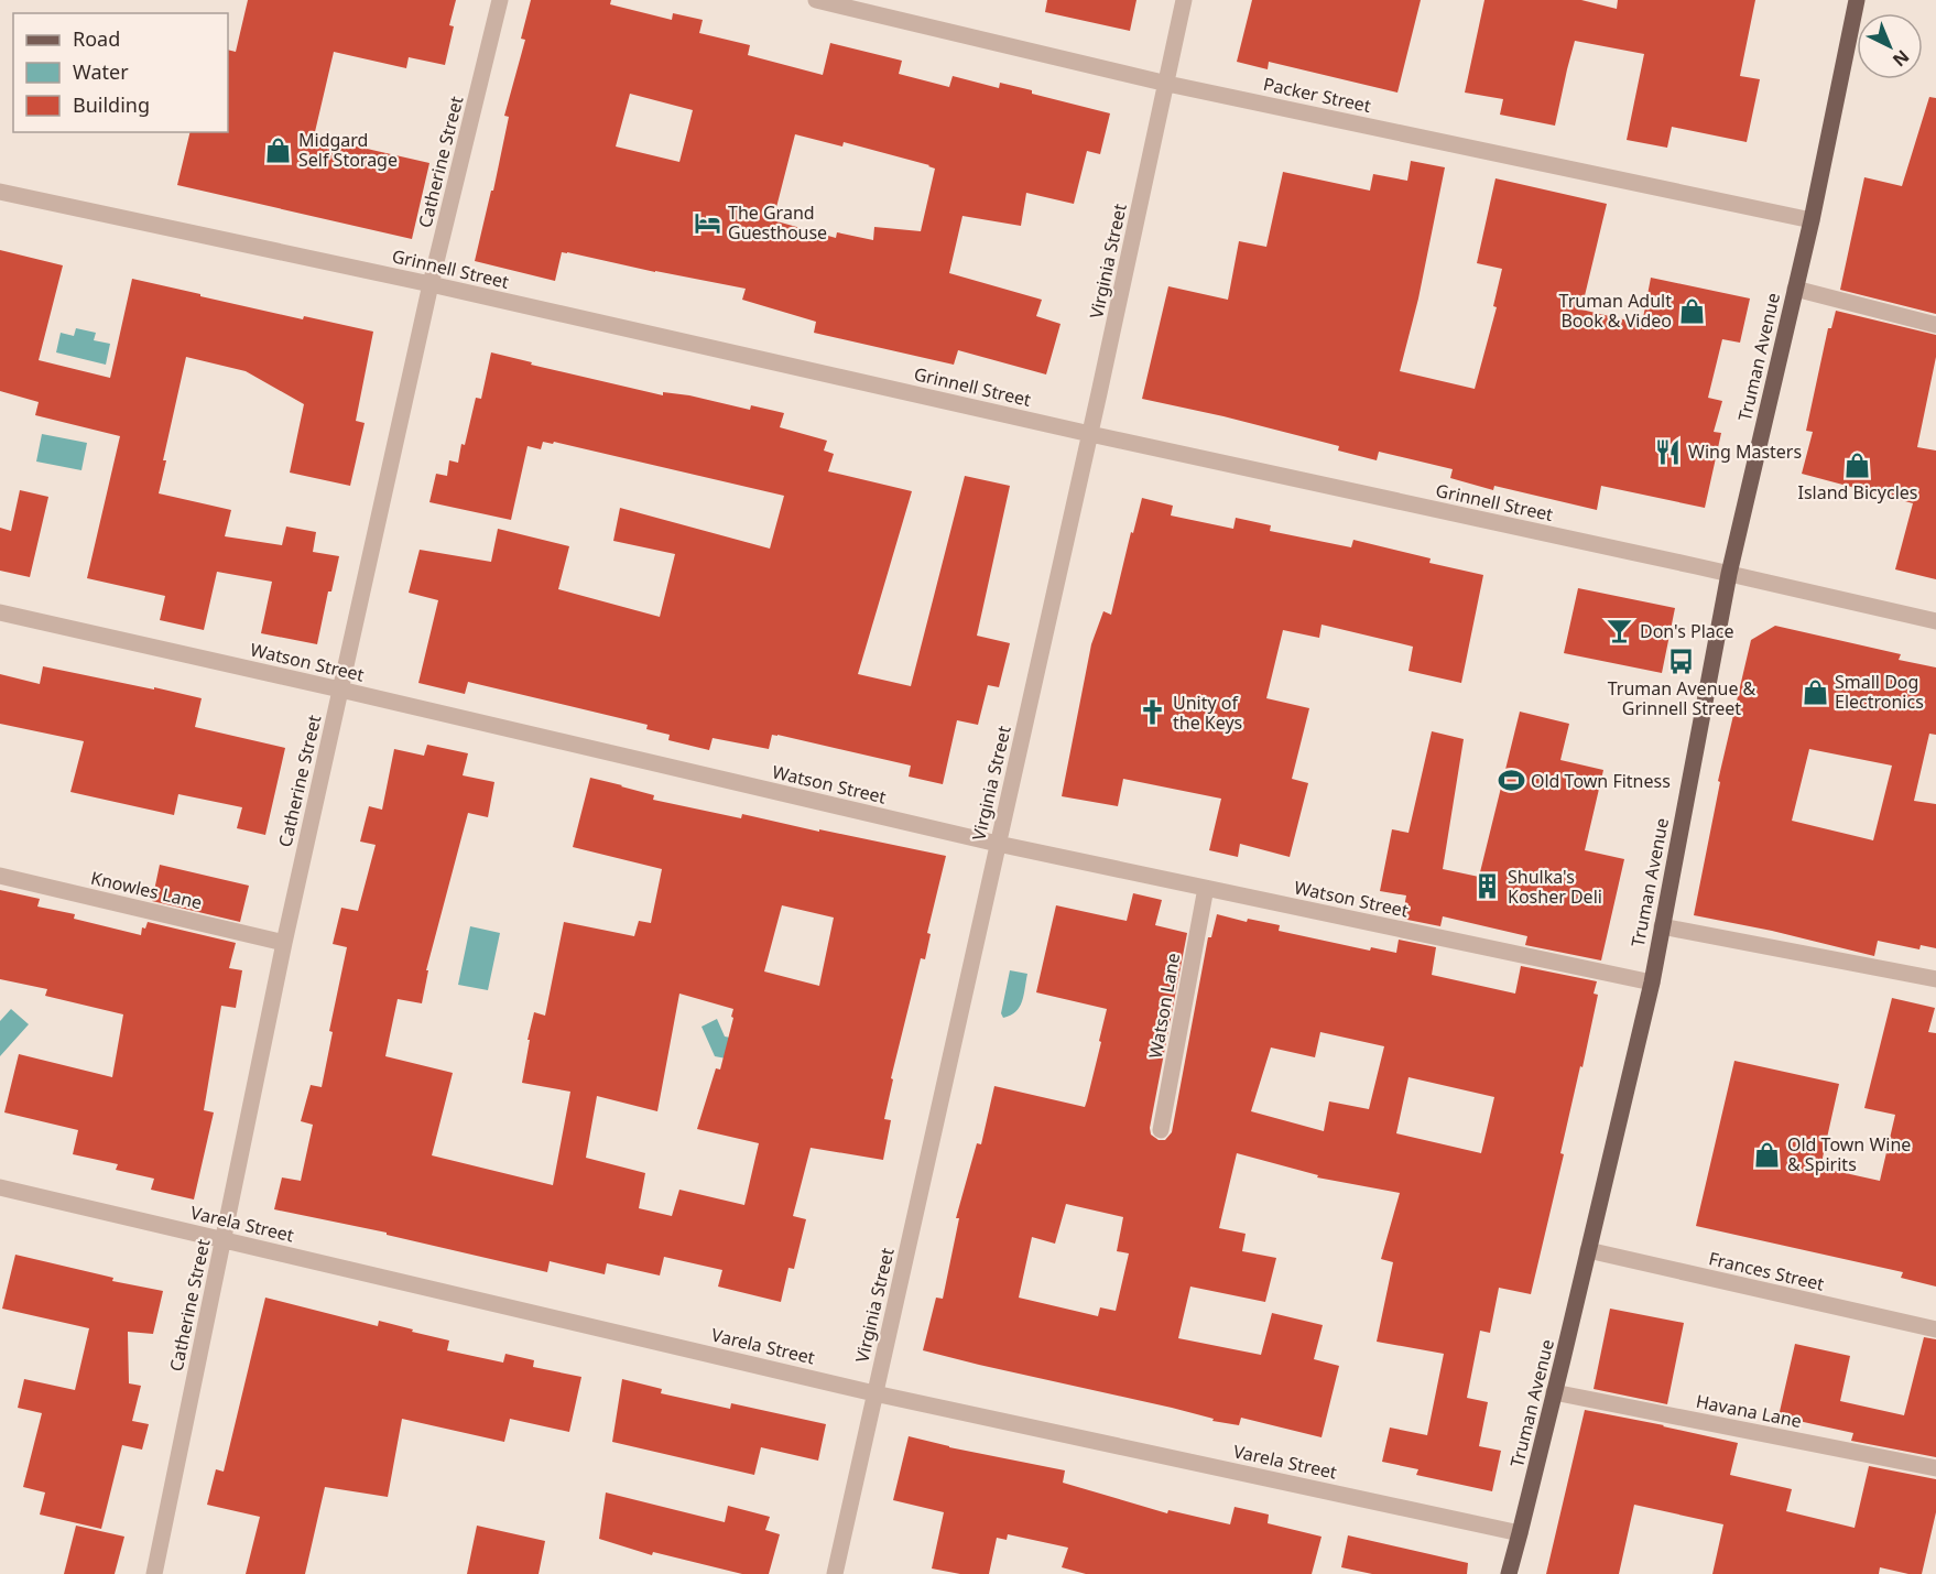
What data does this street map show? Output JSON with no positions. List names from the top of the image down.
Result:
{
  "streets": {
    "main road": ["Truman Avenue"],
    "street": [
      "Packer Street",
      "Catherine Street",
      "Virginia Street",
      "Grinnell Street",
      "Watson Street",
      "Knowles Lane",
      "Watson Lane",
      "Varela Street",
      "Frances Street",
      "Havana Lane"
    ]
  },
  "crossings": [
    ["Packer Street", "Virginia Street"],
    ["Packer Street", "Truman Avenue"],
    ["Catherine Street", "Grinnell Street"],
    ["Catherine Street", "Watson Street"],
    ["Catherine Street", "Knowles Lane"],
    ["Catherine Street", "Varela Street"],
    ["Virginia Street", "Grinnell Street"],
    ["Virginia Street", "Watson Street"],
    ["Virginia Street", "Varela Street"],
    ["Grinnell Street", "Truman Avenue"],
    ["Truman Avenue", "Watson Street"],
    ["Truman Avenue", "Varela Street"],
    ["Truman Avenue", "Frances Street"],
    ["Truman Avenue", "Havana Lane"],
    ["Watson Street", "Watson Lane"]
  ],
  "places": {
    "shop": [
      "Midgard Self Storage",
      "Truman Adult Book & Video",
      "Island Bicycles",
      "Small Dog Electronics",
      "Old Town Wine & Spirits"
    ],
    "hotel": ["The Grand Guesthouse"],
    "restaurant": ["Wing Masters"],
    "bar": ["Don's Place"],
    "bus stop": ["Truman Avenue & Grinnell Street"],
    "church": ["Unity of the Keys"],
    "sports": ["Old Town Fitness"],
    "building": ["Shulka's Kosher Deli"]
  },
  "legend": ["Road", "Water", "Building"],
  "north": "bottom right"
}
